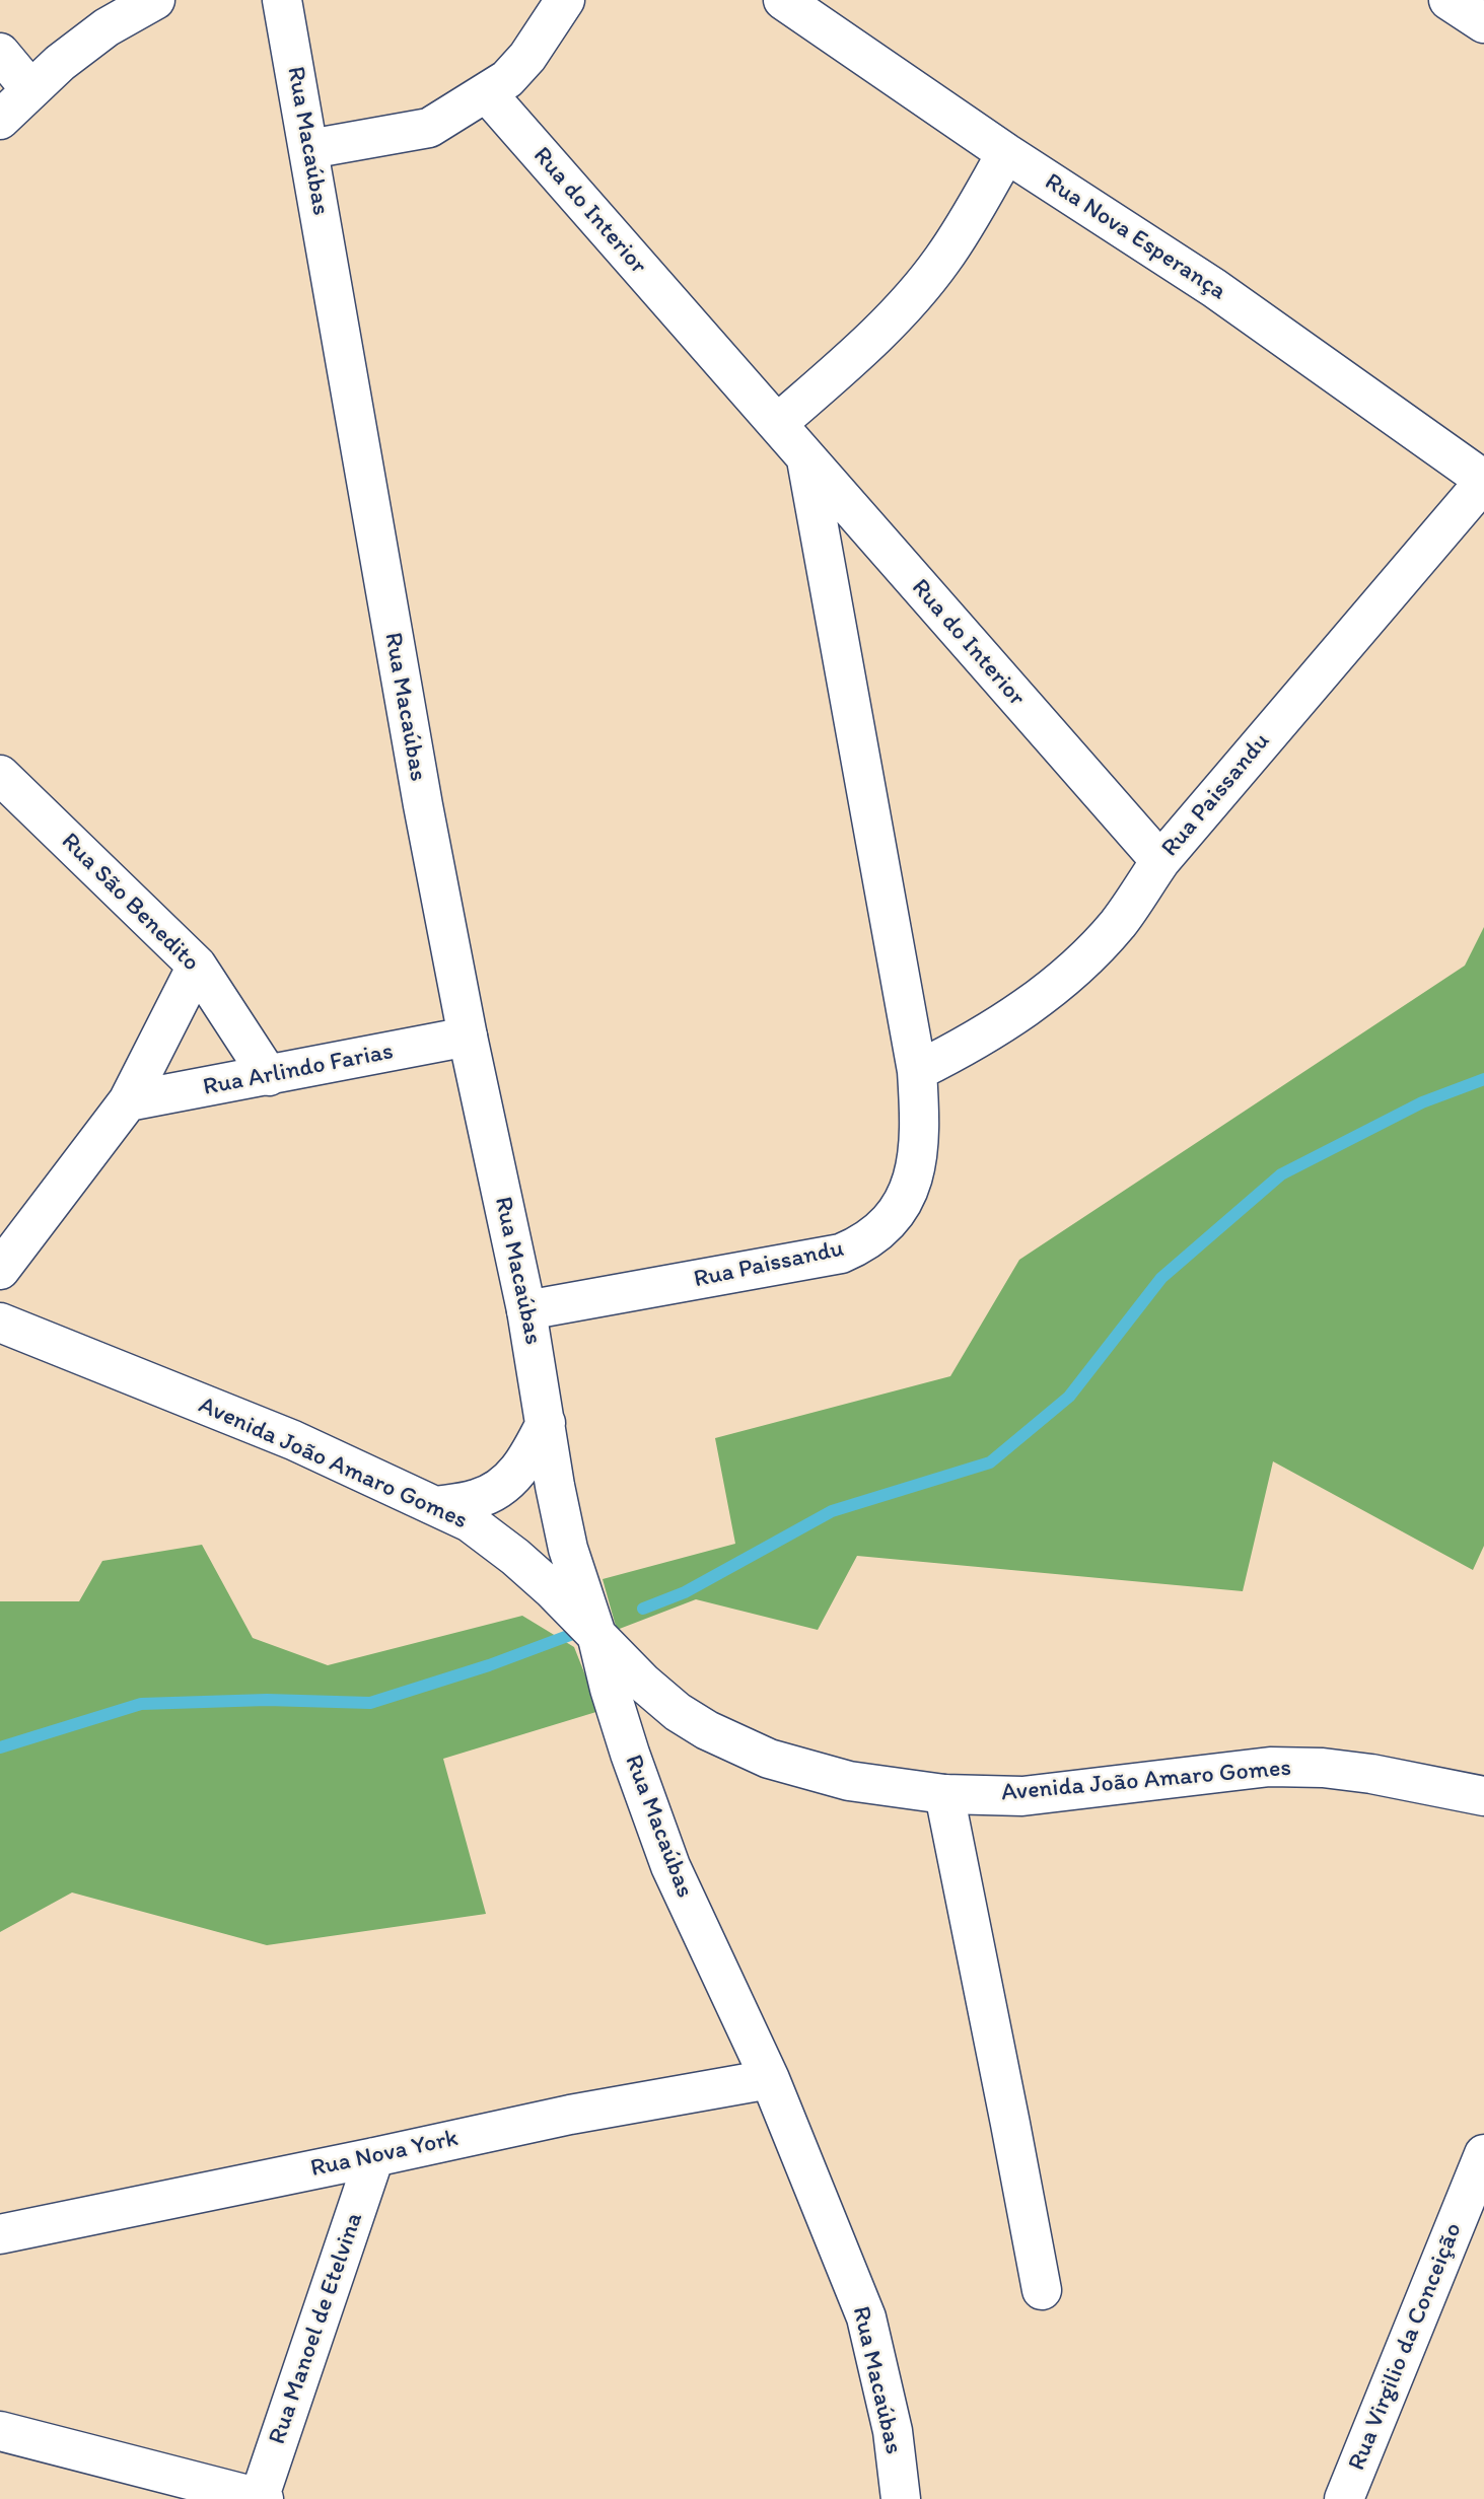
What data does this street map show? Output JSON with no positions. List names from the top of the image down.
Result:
{
  "streets": {
    "street": [
      "Rua Macaúbas",
      "Rua do Interior",
      "Rua Nova Esperança",
      "Rua Paissandu",
      "Rua São Benedito",
      "Rua Arlindo Farias",
      "Avenida João Amaro Gomes",
      "Rua Nova York",
      "Rua Manoel de Etelvina",
      "Rua Virgilio da Conceição"
    ]
  },
  "crossings": [
    ["Rua Macaúbas", "Rua Paissandu"],
    ["Rua Macaúbas", "Rua Arlindo Farias"],
    ["Rua Macaúbas", "Avenida João Amaro Gomes"],
    ["Rua Macaúbas", "Rua Nova York"],
    ["Rua do Interior", "Rua Paissandu"],
    ["Rua Nova Esperança", "Rua Paissandu"],
    ["Rua São Benedito", "Rua Arlindo Farias"],
    ["Rua Nova York", "Rua Manoel de Etelvina"]
  ]
}
